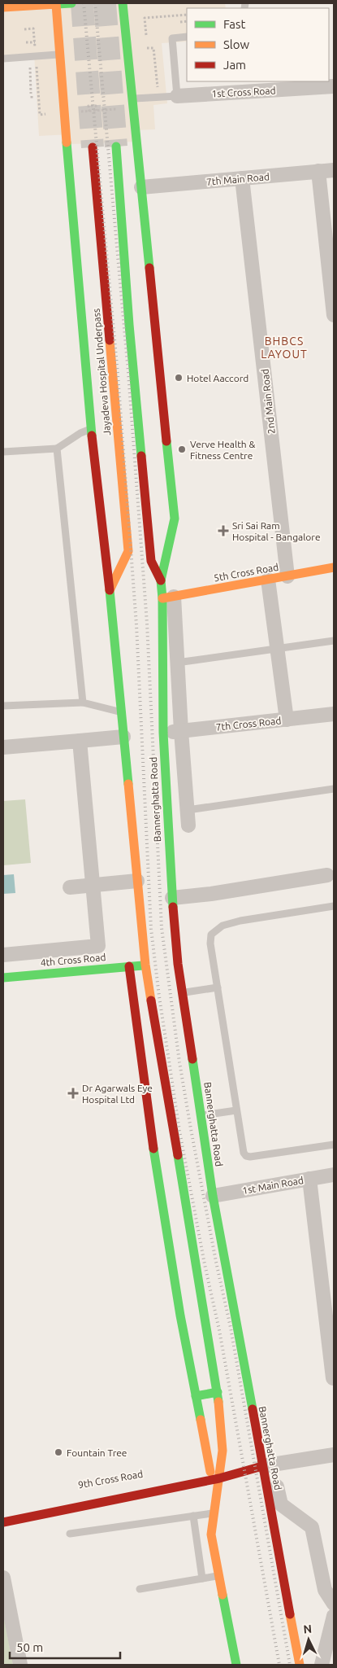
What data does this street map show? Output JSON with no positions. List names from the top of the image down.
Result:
{
  "streets": {
    "main road": [
      "Jayadeva Hospital Underpass",
      "5th Cross Road",
      "Bannerghatta Road",
      "4th Cross Road",
      "9th Cross Road"
    ],
    "street": [
      "1st Cross Road",
      "7th Main Road",
      "2nd Main Road",
      "7th Cross Road",
      "1st Main Road"
    ]
  },
  "crossings": [
    ["7th Main Road", "2nd Main Road"],
    ["2nd Main Road", "5th Cross Road"],
    ["5th Cross Road", "Bannerghatta Road"],
    ["7th Cross Road", "Bannerghatta Road"],
    ["Bannerghatta Road", "1st Main Road"]
  ],
  "districts": ["BHBCS LAYOUT"],
  "places": {
    "other": ["Hotel Aaccord", "Verve Health & Fitness Centre", "Fountain Tree"],
    "health": ["Sri Sai Ram Hospital - Bangalore", "Dr Agarwals Eye Hospital Ltd"]
  },
  "legend": ["Fast", "Slow", "Jam"],
  "scale_bar": "50 m",
  "north": "top"
}
